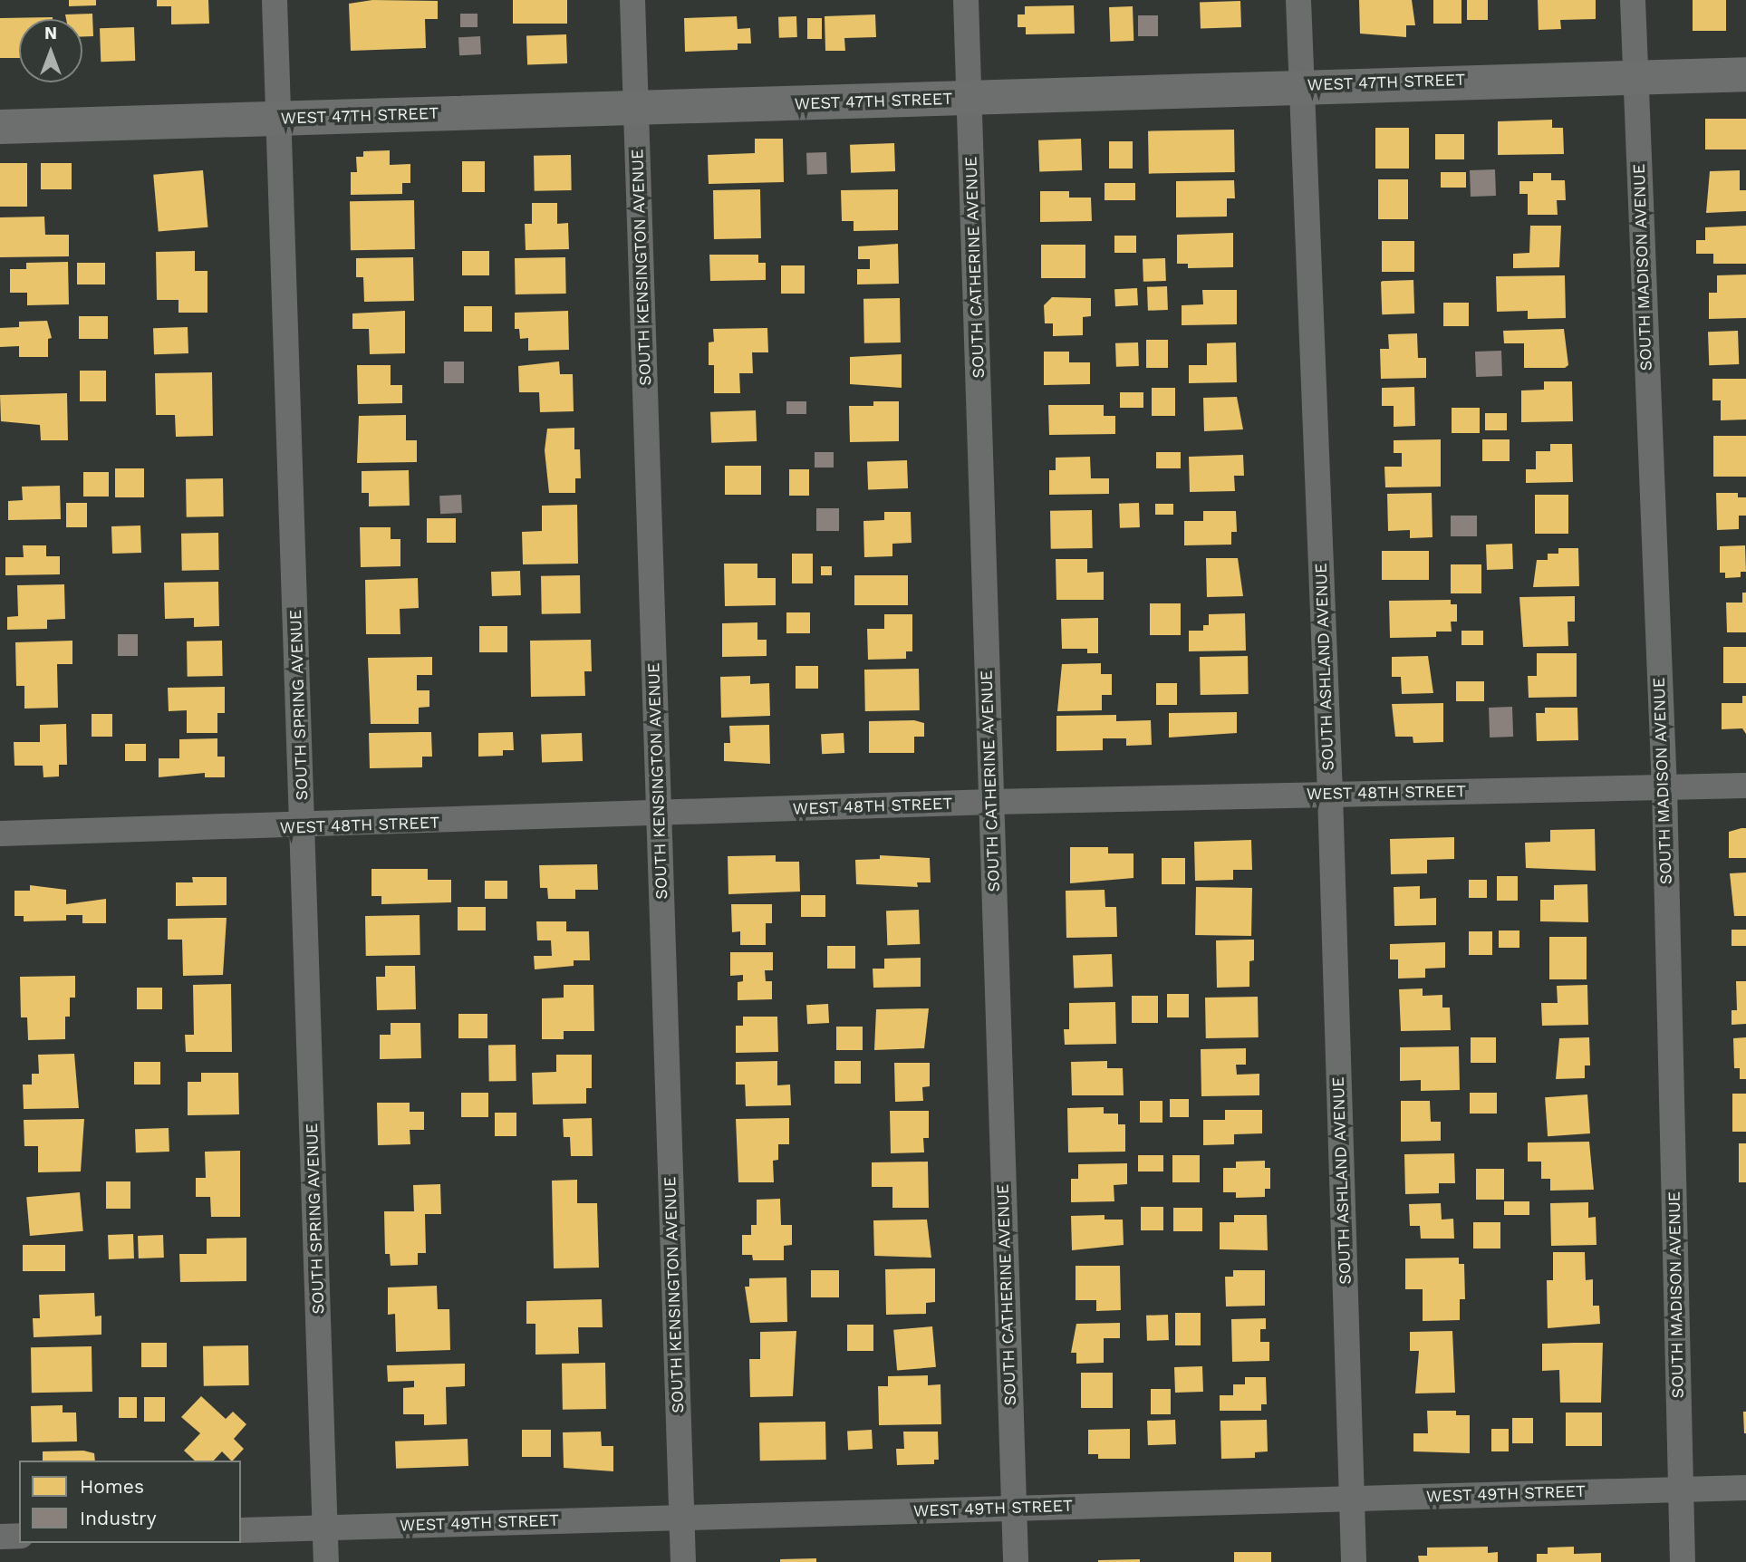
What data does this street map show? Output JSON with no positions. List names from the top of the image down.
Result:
{
  "streets": {
    "main road": ["WEST 47TH STREET"],
    "street": [
      "SOUTH KENSINGTON AVENUE",
      "SOUTH CATHERINE AVENUE",
      "SOUTH MADISON AVENUE",
      "SOUTH ASHLAND AVENUE",
      "SOUTH SPRING AVENUE",
      "WEST 48TH STREET",
      "WEST 49TH STREET"
    ]
  },
  "crossings": [
    ["WEST 47TH STREET", "SOUTH KENSINGTON AVENUE"],
    ["WEST 47TH STREET", "SOUTH CATHERINE AVENUE"],
    ["WEST 47TH STREET", "SOUTH MADISON AVENUE"],
    ["WEST 47TH STREET", "SOUTH ASHLAND AVENUE"],
    ["WEST 47TH STREET", "SOUTH SPRING AVENUE"],
    ["SOUTH KENSINGTON AVENUE", "WEST 48TH STREET"],
    ["SOUTH KENSINGTON AVENUE", "WEST 49TH STREET"],
    ["SOUTH CATHERINE AVENUE", "WEST 48TH STREET"],
    ["SOUTH CATHERINE AVENUE", "WEST 49TH STREET"],
    ["SOUTH MADISON AVENUE", "WEST 48TH STREET"],
    ["SOUTH MADISON AVENUE", "WEST 49TH STREET"],
    ["SOUTH ASHLAND AVENUE", "WEST 48TH STREET"],
    ["SOUTH ASHLAND AVENUE", "WEST 49TH STREET"],
    ["SOUTH SPRING AVENUE", "WEST 48TH STREET"],
    ["SOUTH SPRING AVENUE", "WEST 49TH STREET"]
  ],
  "legend": ["Homes", "Industry"],
  "north": "top"
}
